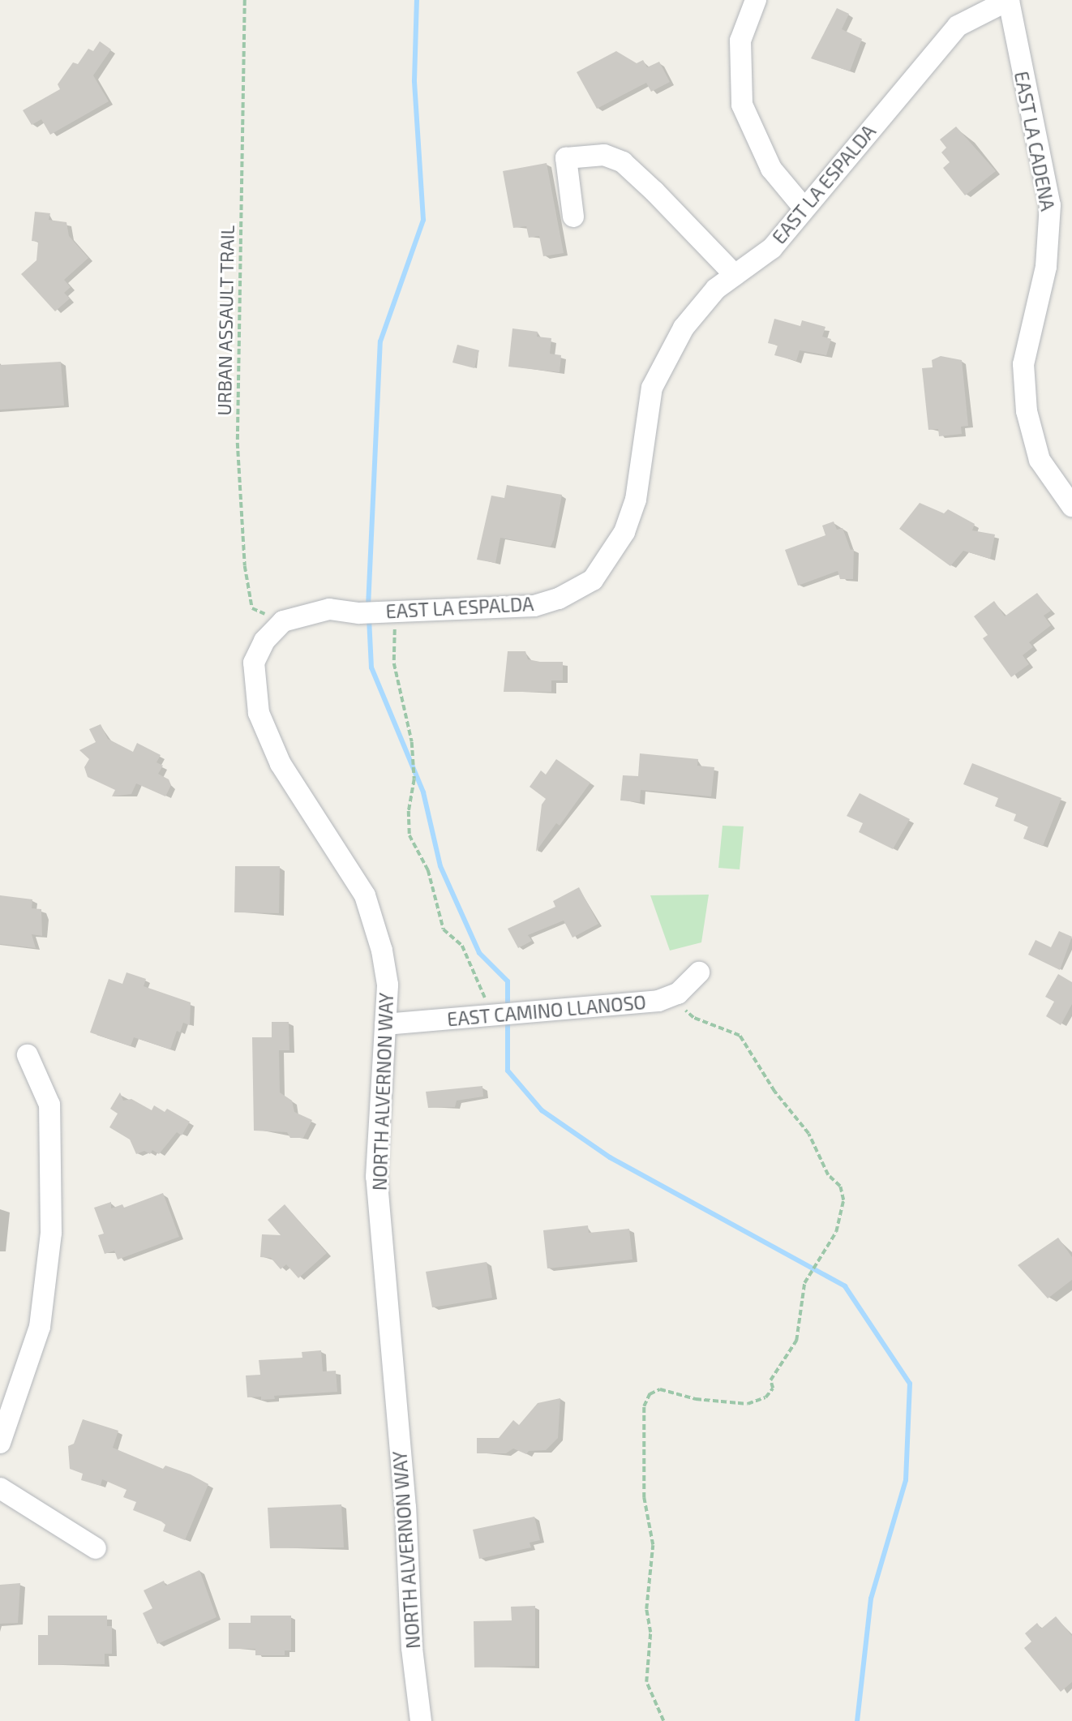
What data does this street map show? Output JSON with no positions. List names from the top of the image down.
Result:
{
  "streets": {
    "street": [
      "EAST LA CADENA",
      "EAST LA ESPALDA",
      "EAST CAMINO LLANOSO",
      "NORTH ALVERNON WAY"
    ],
    "path": ["URBAN ASSAULT TRAIL"]
  },
  "crossings": [
    ["EAST LA CADENA", "EAST LA ESPALDA"],
    ["EAST LA ESPALDA", "URBAN ASSAULT TRAIL"],
    ["EAST LA ESPALDA", "NORTH ALVERNON WAY"],
    ["URBAN ASSAULT TRAIL", "NORTH ALVERNON WAY"],
    ["EAST CAMINO LLANOSO", "NORTH ALVERNON WAY"]
  ]
}
